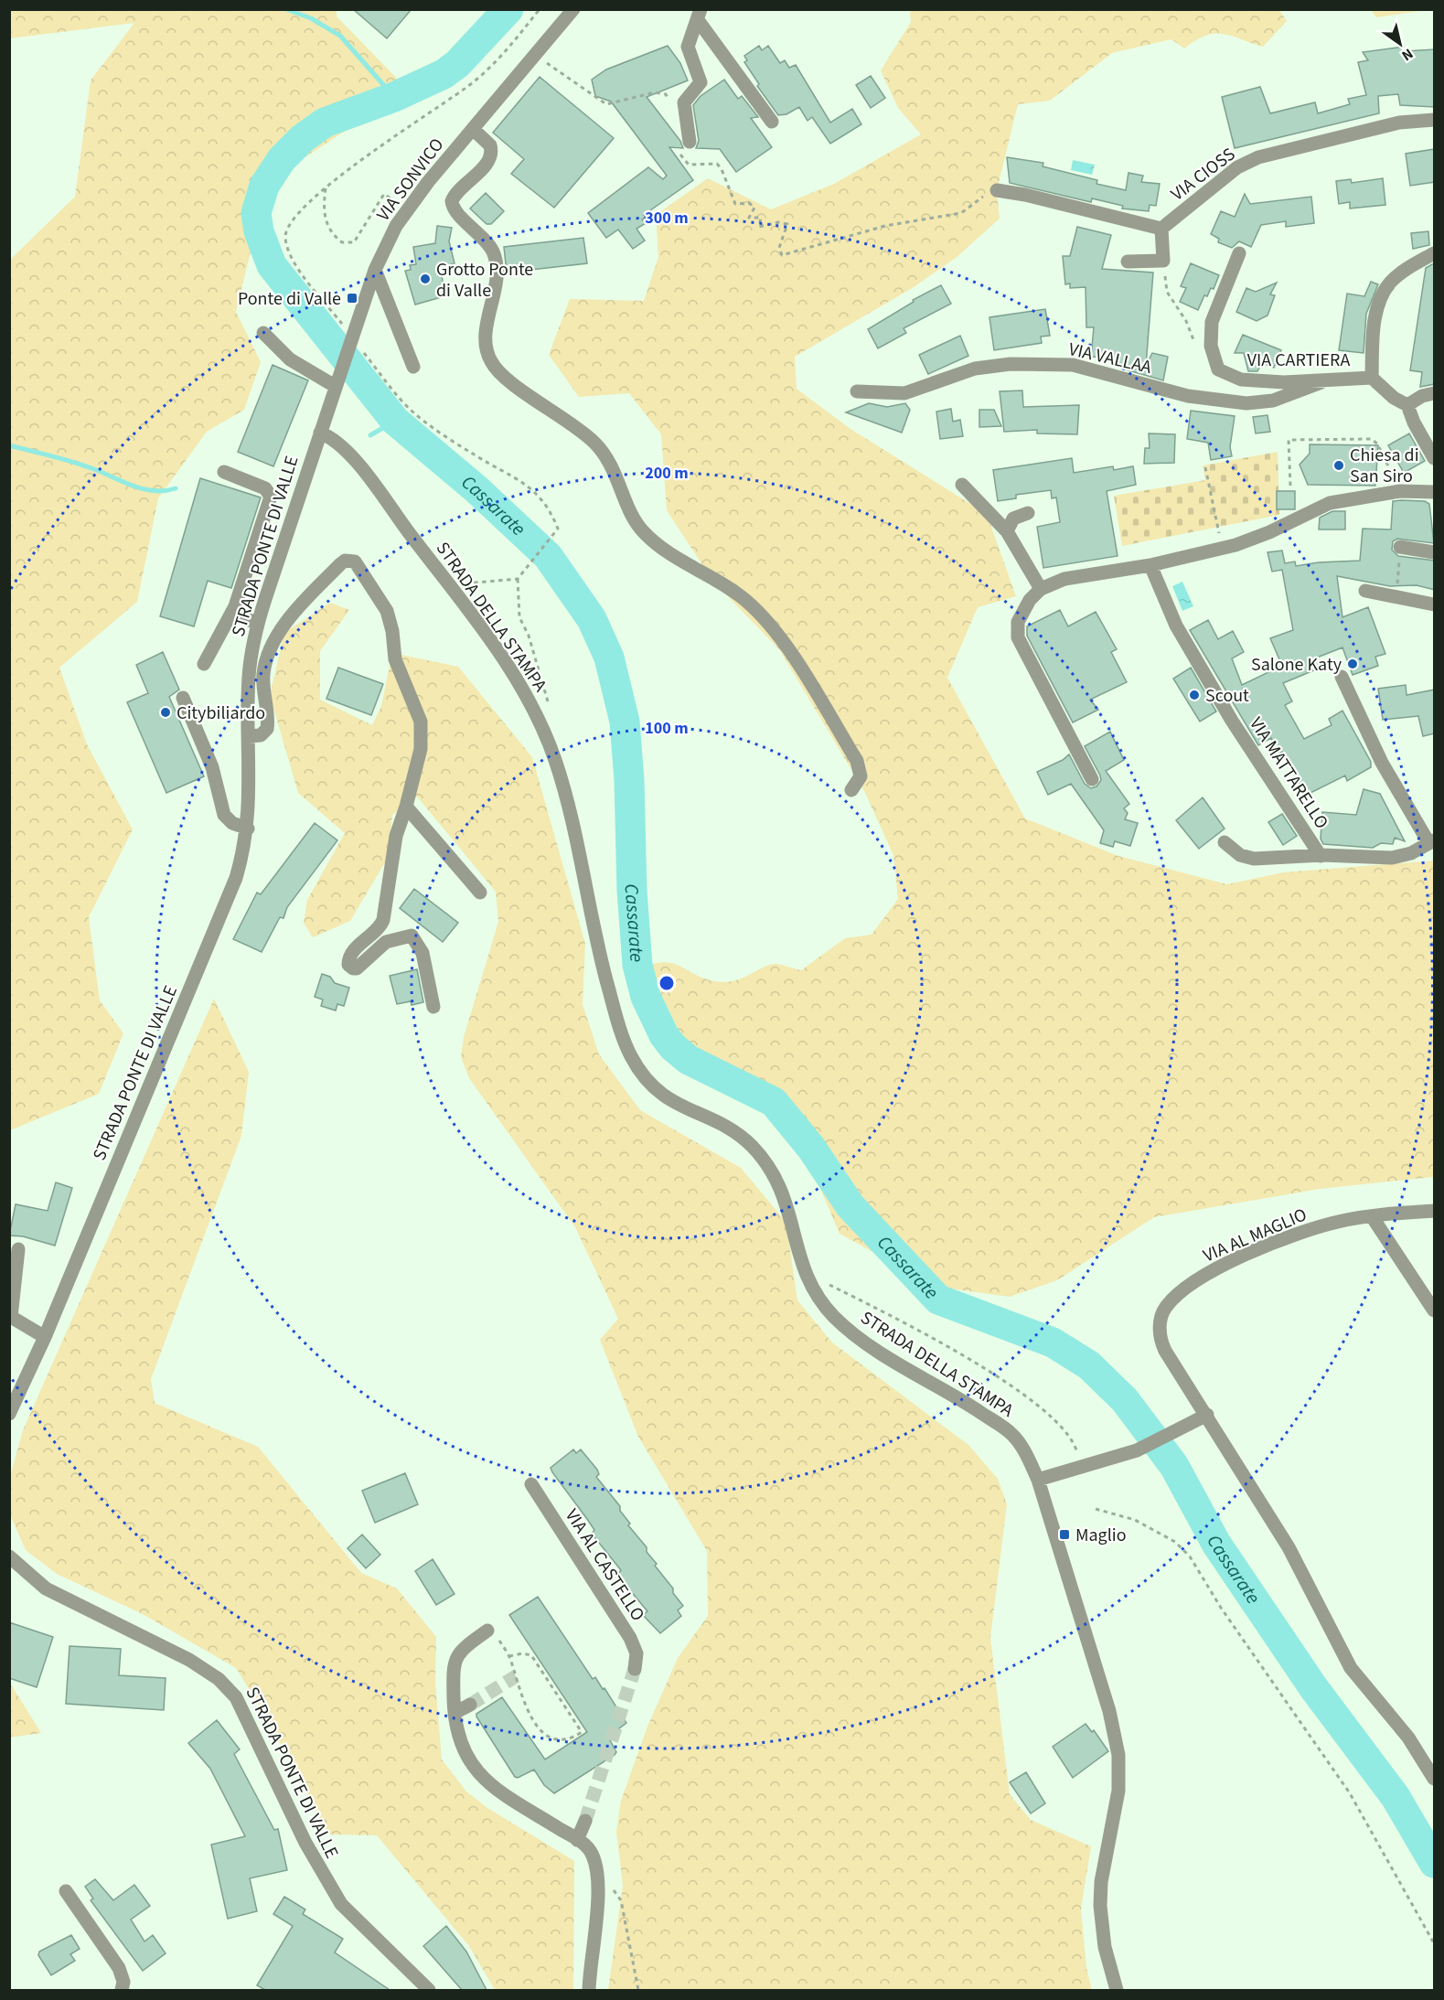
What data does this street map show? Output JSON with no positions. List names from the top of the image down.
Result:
{
  "streets": {
    "street": [
      "VIA CIOSS",
      "VIA SONVICO",
      "VIA VALLAA",
      "VIA CARTIERA",
      "STRADA PONTE DI VALLE",
      "STRADA DELLA STAMPA",
      "VIA MATTARELLO",
      "VIA AL MAGLIO",
      "VIA AL CASTELLO"
    ]
  },
  "crossings": [
    ["VIA SONVICO", "STRADA PONTE DI VALLE"],
    ["VIA SONVICO", "STRADA DELLA STAMPA"],
    ["VIA VALLAA", "VIA CARTIERA"],
    ["STRADA PONTE DI VALLE", "STRADA DELLA STAMPA"]
  ],
  "water": ["Cassarate"],
  "places": {
    "other": [
      "Grotto Ponte di Valle",
      "Chiesa di San Siro",
      "Salone Katy",
      "Scout",
      "Citybiliardo"
    ],
    "transit": ["Ponte di Valle", "Maglio"]
  },
  "north": "bottom right",
  "rings": ["300 m", "200 m", "100 m"]
}
